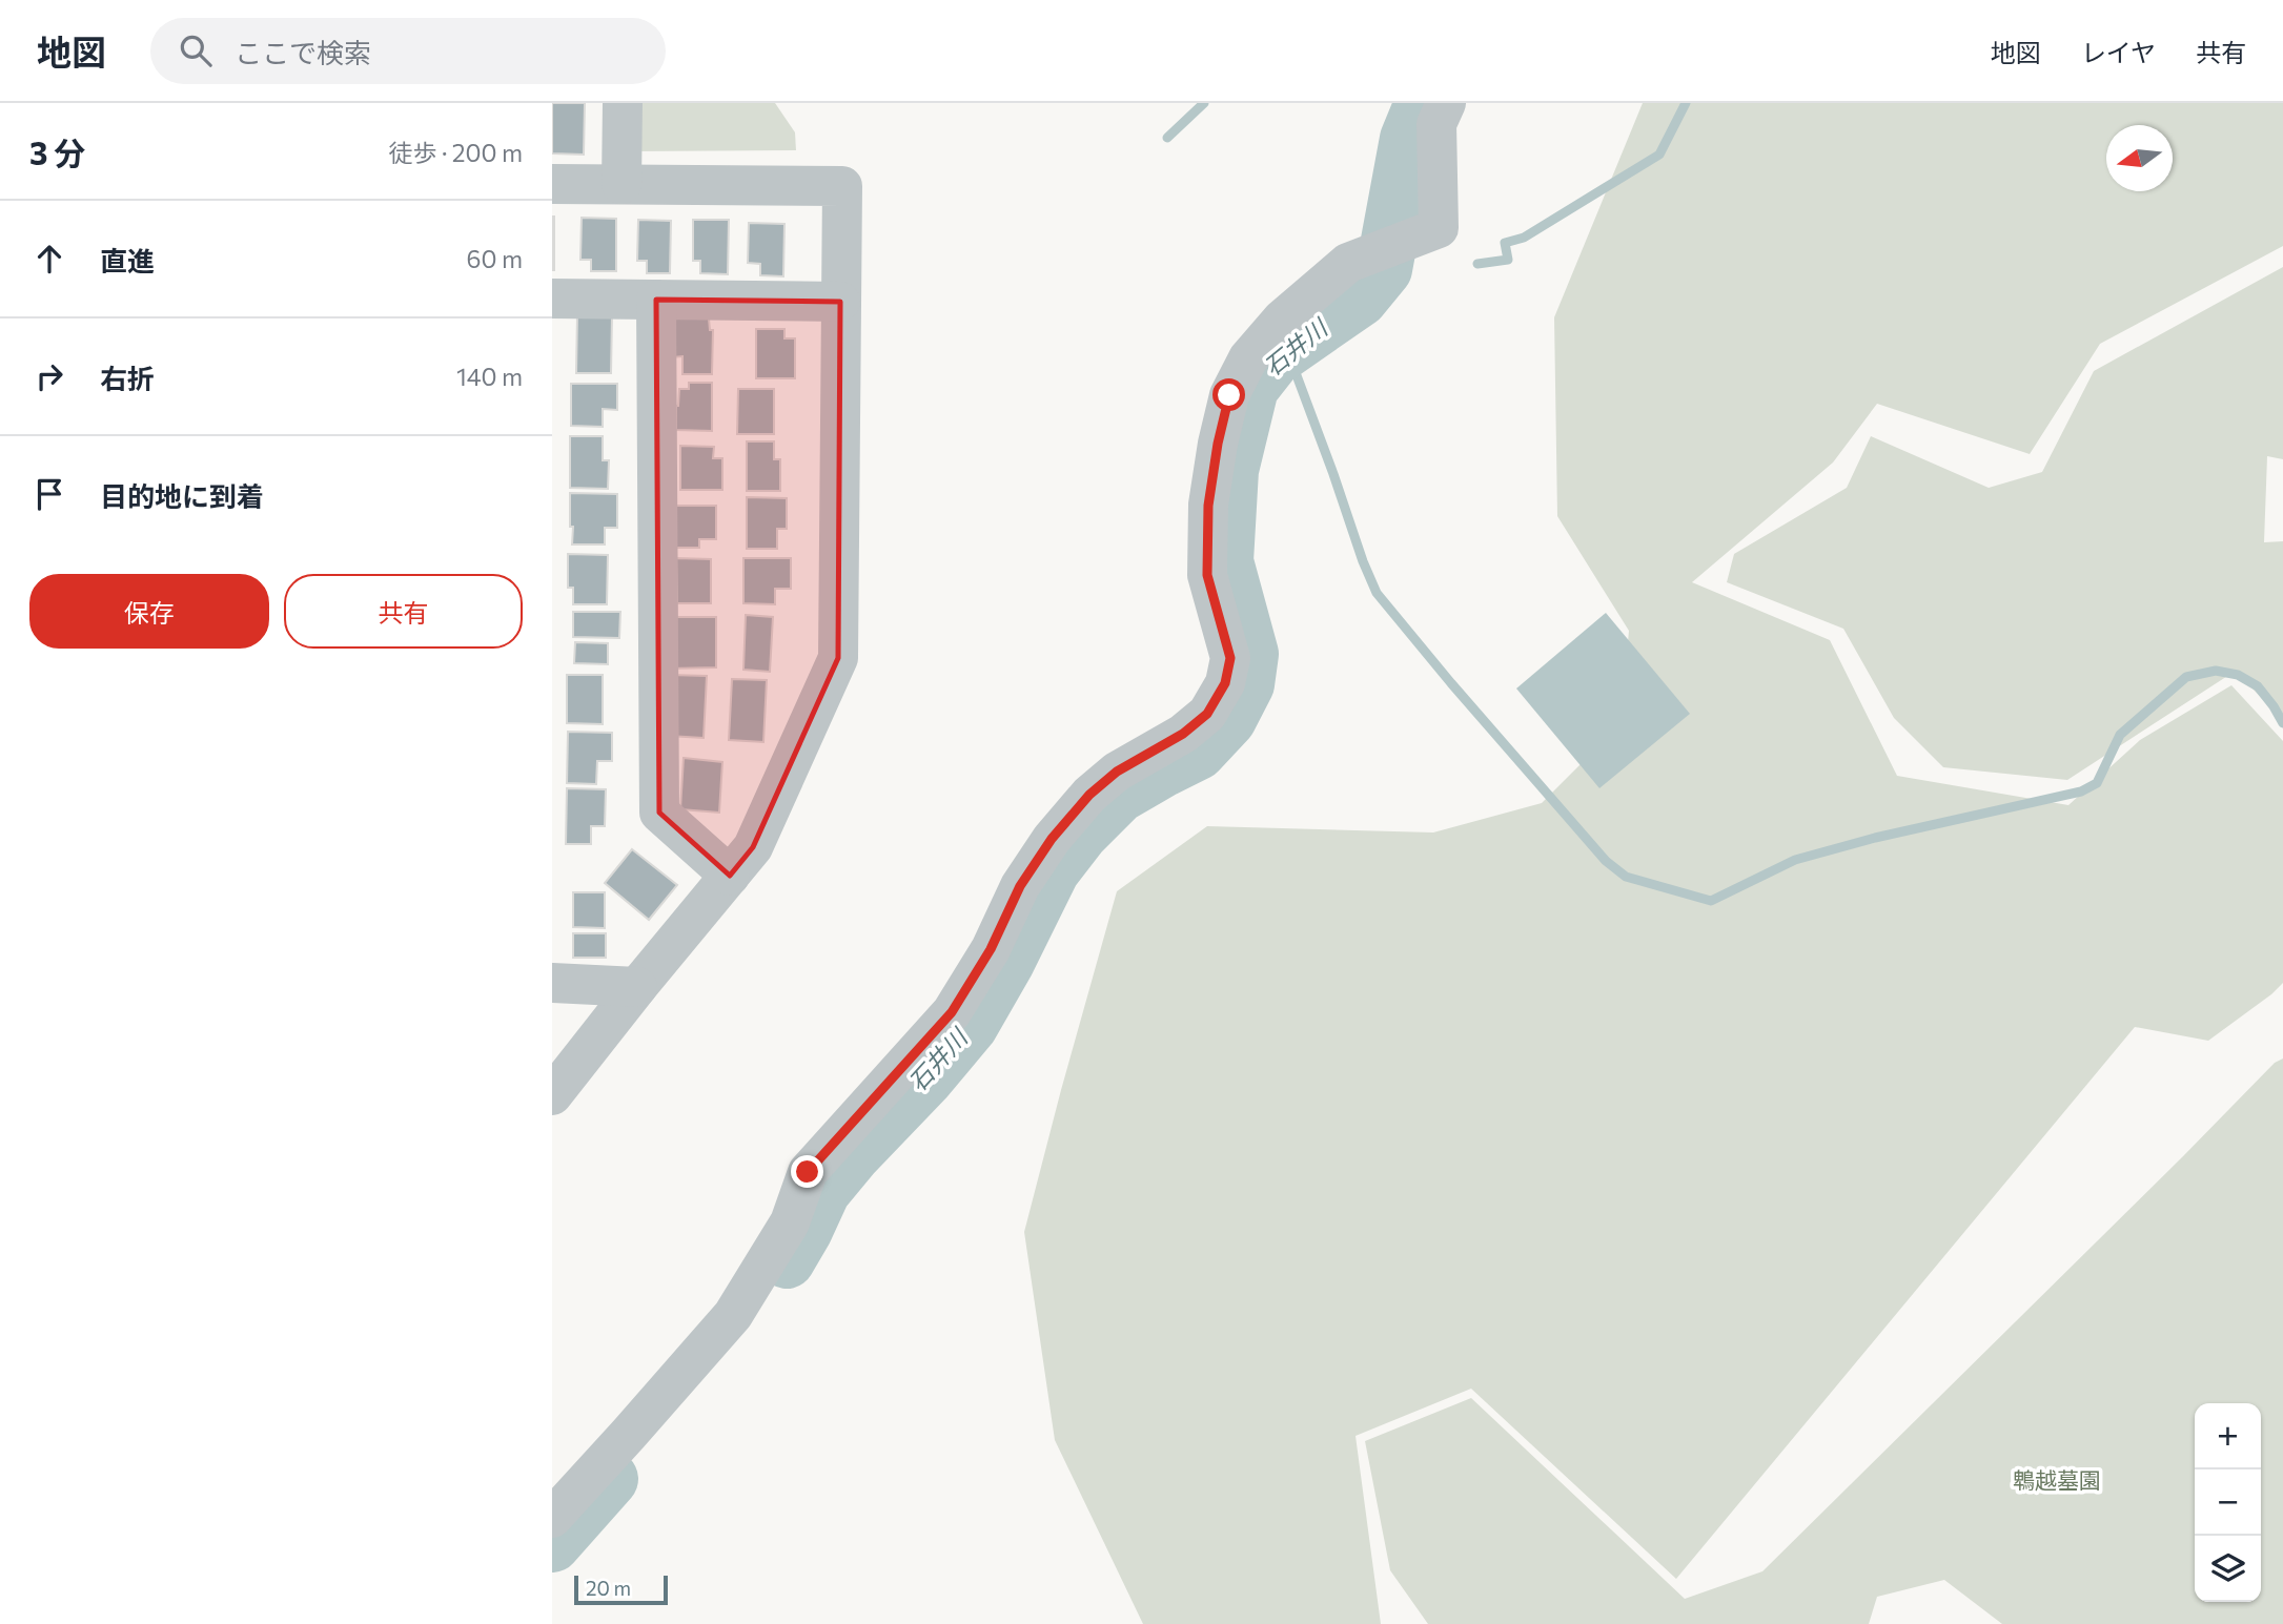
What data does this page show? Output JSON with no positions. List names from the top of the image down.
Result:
{
  "water": ["石井川"],
  "parks": ["鵯越墓園"],
  "scale_bar": "20 m",
  "north": "left",
  "page": {
    "header": "地図",
    "search": "ここで検索",
    "nav": ["地図", "レイヤ", "共有"],
    "heading": ["3 分", "徒歩 · 200 m"],
    "list": [
      ["直進", "60 m"],
      ["右折", "140 m"],
      "目的地に到着"
    ],
    "buttons": ["保存", "共有"],
    "map_buttons": ["+", "−"],
    "scale": "20 m"
  }
}
